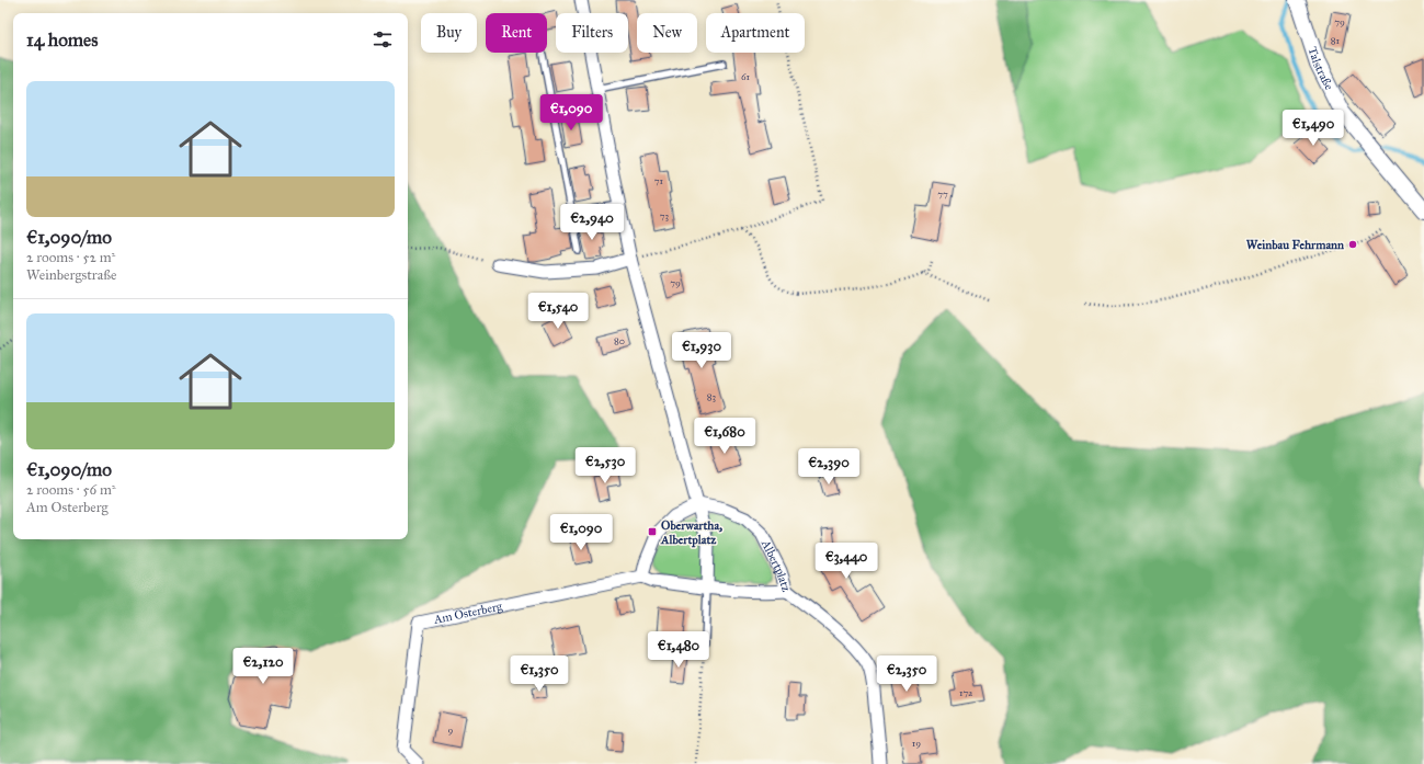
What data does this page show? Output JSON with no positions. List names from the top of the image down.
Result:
{
  "streets": {
    "street": ["Talstraße", "Albertplatz", "Am Osterberg"]
  },
  "crossings": [
    ["Albertplatz", "Am Osterberg"]
  ],
  "places": {
    "other": ["Weinbau Fehrmann"],
    "transit": ["Oberwartha, Albertplatz"]
  },
  "house_numbers": [
    "79",
    "81",
    "61",
    "71",
    "77",
    "73",
    "79",
    "80",
    "83",
    "17a",
    "9",
    "19"
  ],
  "page": {
    "chip": [
      "Buy",
      "Rent",
      "Filters",
      "New",
      "Apartment"
    ],
    "heading": "14 homes",
    "list": [
      {
        "name": "€1,090/mo",
        "note": "2 rooms · 52 m² · Weinbergstraße"
      },
      {
        "name": "€1,090/mo",
        "note": "2 rooms · 56 m² · Am Osterberg"
      }
    ],
    "price": [
      "€1,090",
      "€1,490",
      "€2,940",
      "€1,540",
      "€1,930",
      "€1,680",
      "€2,530",
      "€2,390",
      "€1,090",
      "€3,440",
      "€1,480",
      "€2,120",
      "€1,350",
      "€2,350"
    ]
  }
}
